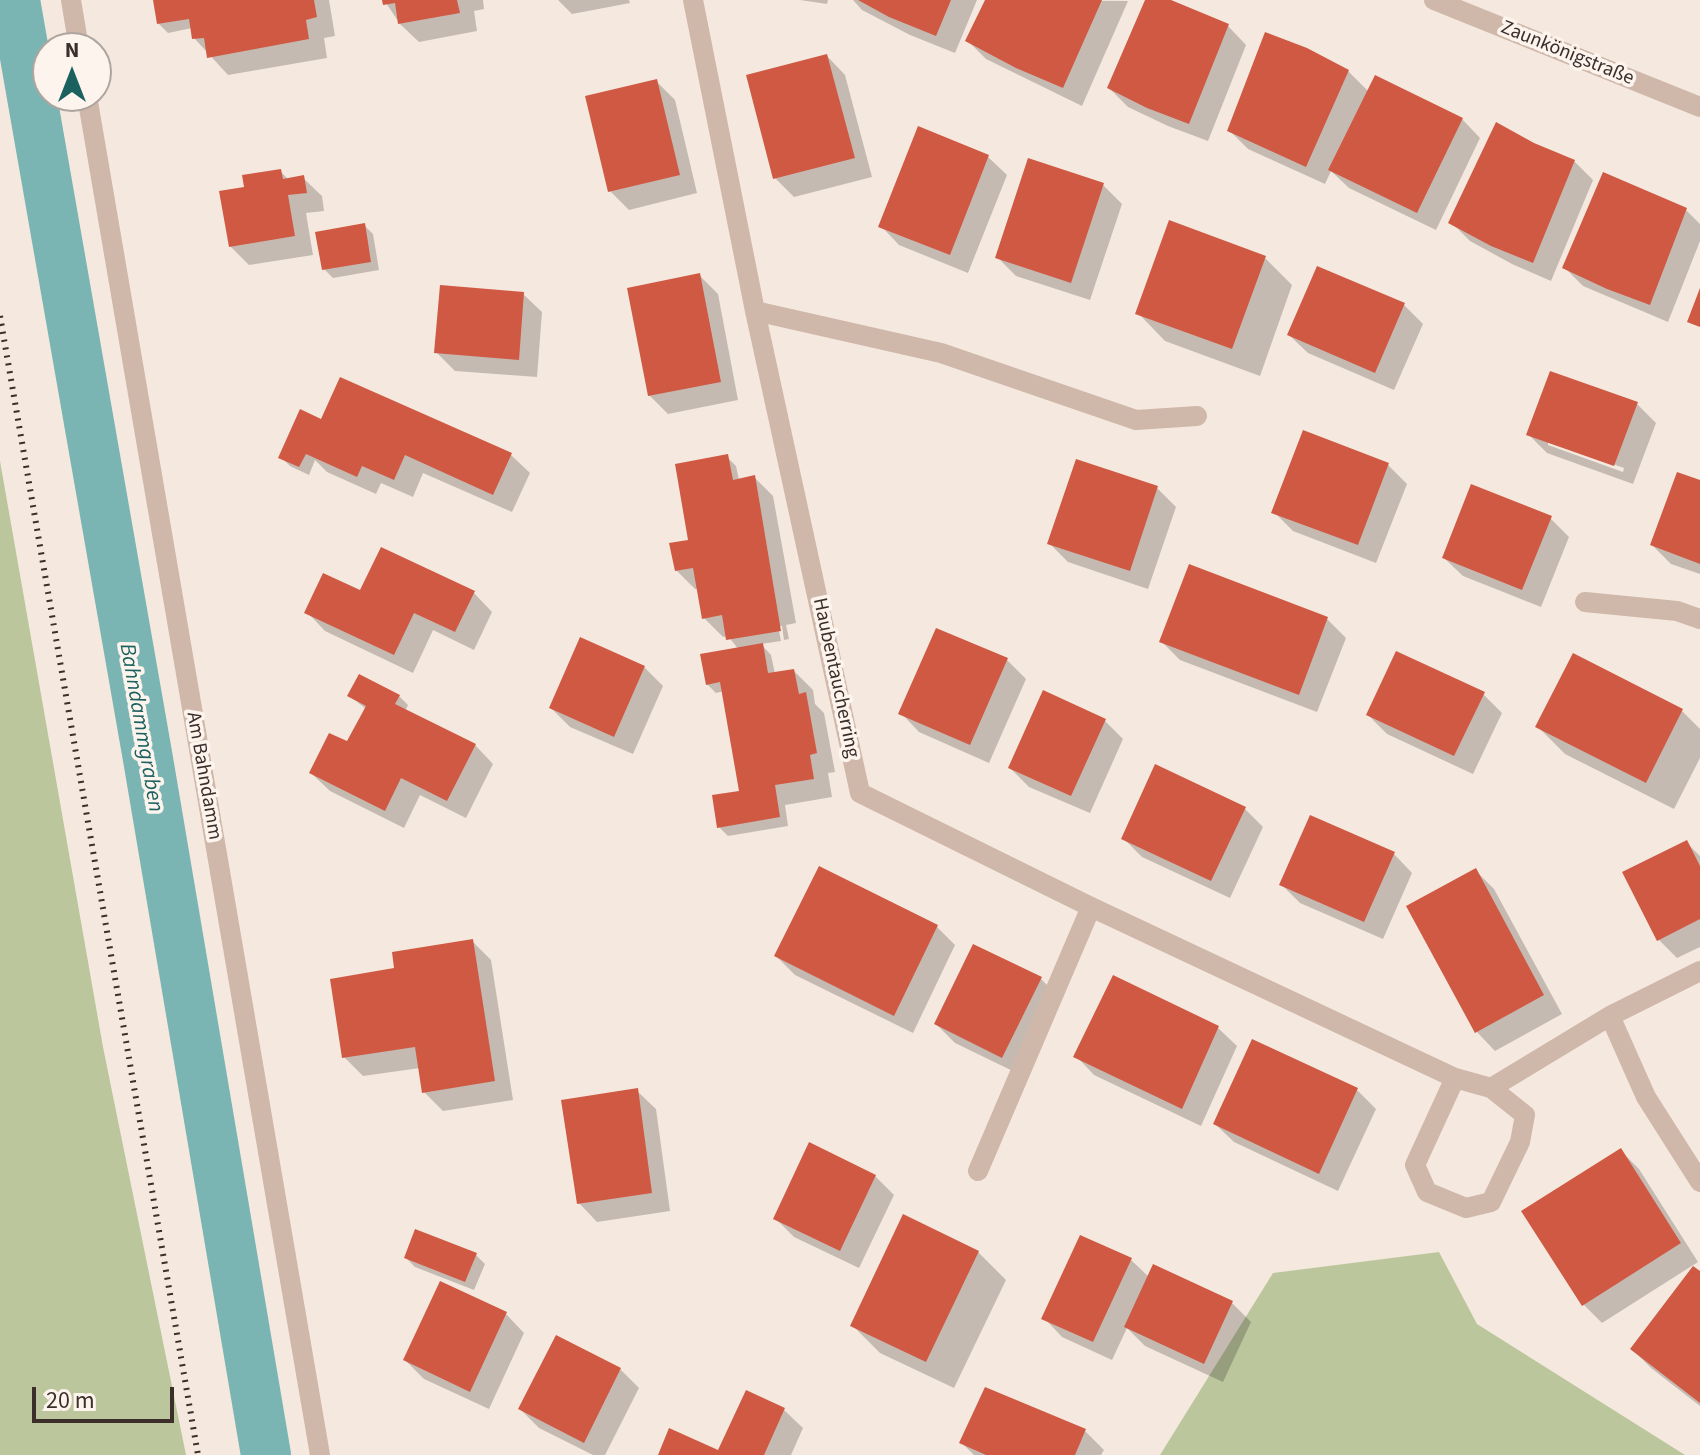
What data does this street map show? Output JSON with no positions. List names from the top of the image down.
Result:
{
  "streets": {
    "street": ["Zaunkönigstraße", "Haubentaucherring", "Am Bahndamm"]
  },
  "water": ["Bahndammgraben"],
  "scale_bar": "20 m",
  "north": "top"
}
